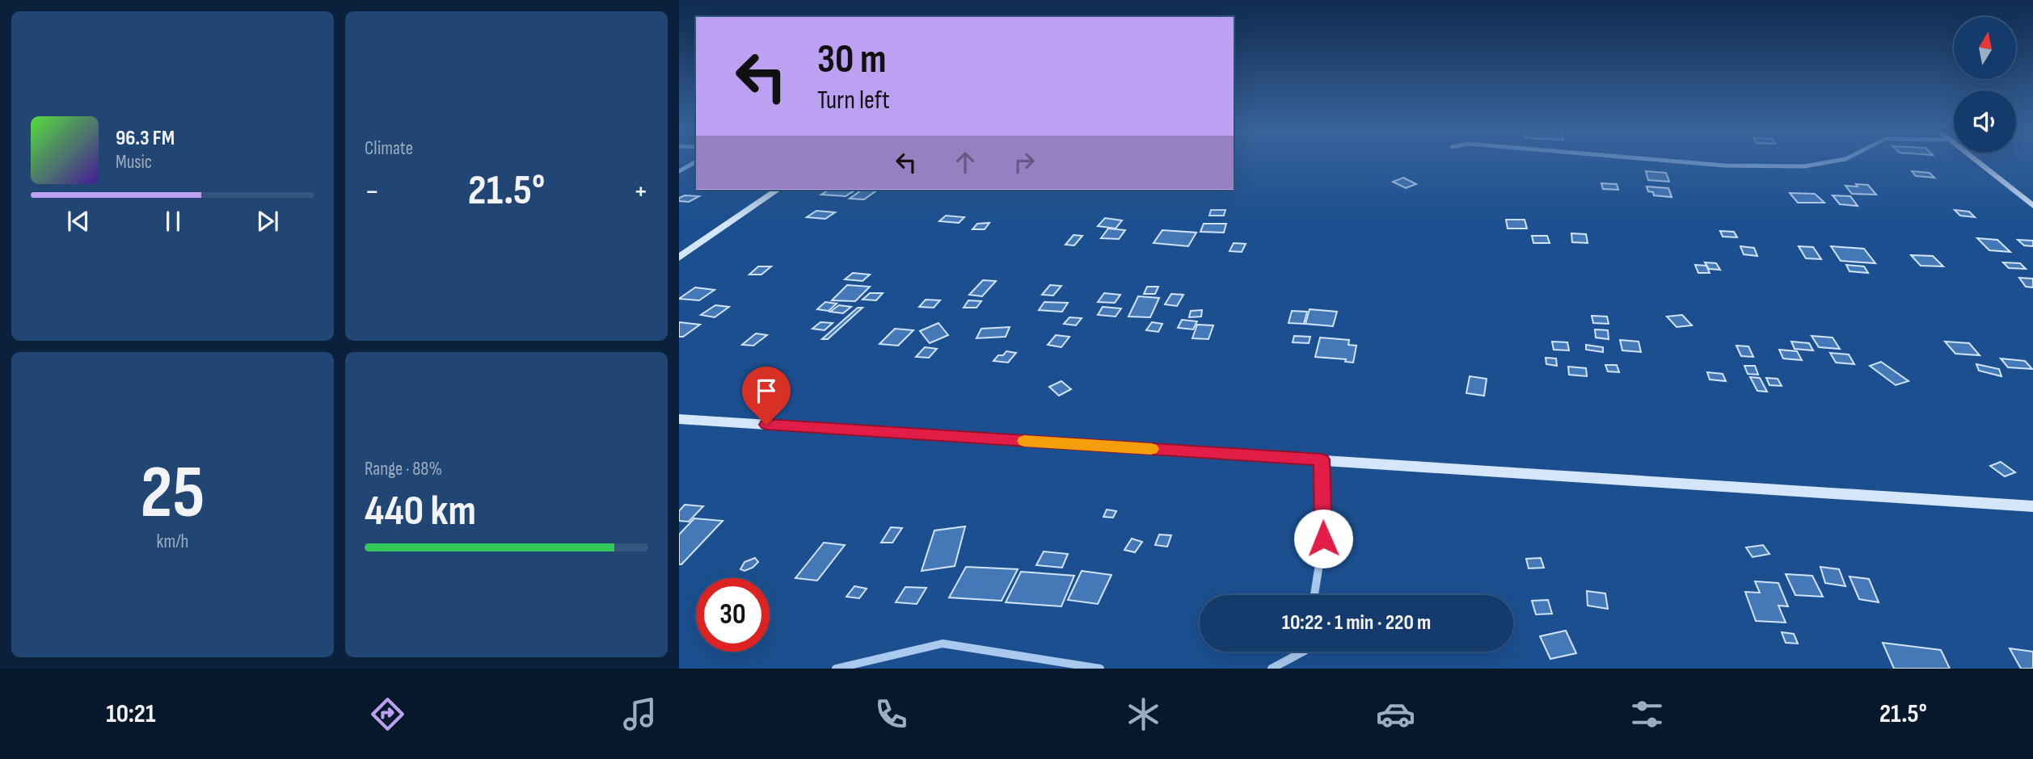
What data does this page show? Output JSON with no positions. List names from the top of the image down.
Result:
{
  "north": "top",
  "page": {
    "tile": [
      "Climate",
      ["25", "km/h"],
      ["Range · 88%", "440 km"]
    ],
    "turn": ["30 m", "Turn left"],
    "song": ["96.3 FM", "Music"],
    "heat": ["−", "21.5°", "+"],
    "limit": "30",
    "trip": "10:22 · 1 min · 220 m",
    "tabs": ["10:21", "21.5°"]
  }
}
